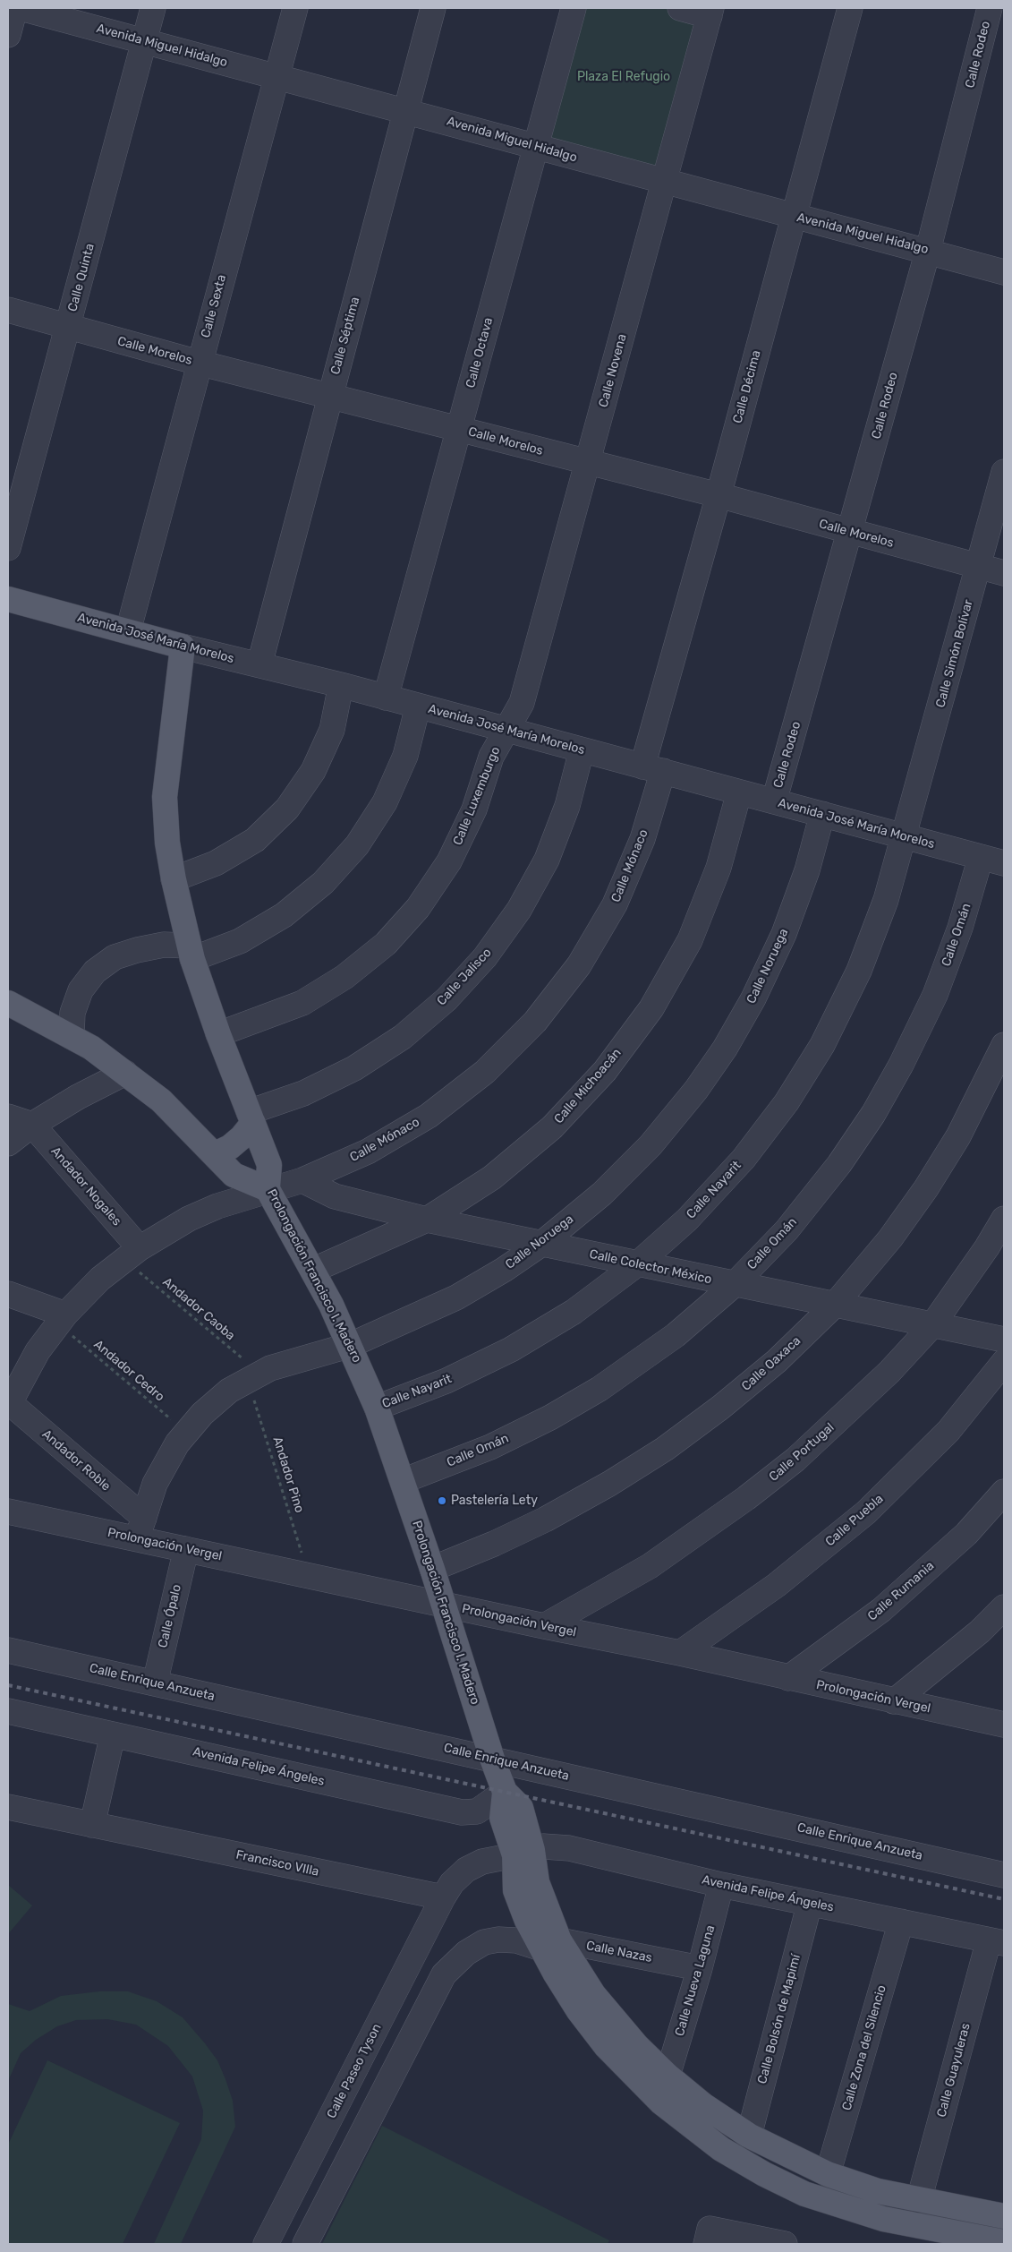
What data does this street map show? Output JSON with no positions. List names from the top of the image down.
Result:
{
  "streets": {
    "main road": ["Avenida José María Morelos", "Prolongación Francisco I. Madero"],
    "street": [
      "Avenida Miguel Hidalgo",
      "Calle Rodeo",
      "Calle Quinta",
      "Calle Sexta",
      "Calle Séptima",
      "Calle Morelos",
      "Calle Octava",
      "Calle Novena",
      "Calle Décima",
      "Calle Simón Bolívar",
      "Calle Luxemburgo",
      "Calle Mónaco",
      "Calle Omán",
      "Calle Noruega",
      "Calle Jalisco",
      "Calle Michoacán",
      "Andador Nogales",
      "Calle Nayarit",
      "Calle Colector México",
      "Calle Oaxaca",
      "Calle Portugal",
      "Andador Roble",
      "Calle Puebla",
      "Prolongación Vergel",
      "Calle Rumania",
      "Calle Ópalo",
      "Calle Enrique Anzueta",
      "Avenida Felipe Ángeles",
      "Francisco VIlla",
      "Calle Nazas",
      "Calle Nueva Laguna",
      "Calle Bolsón de Mapimí",
      "Calle Zona del Silencio",
      "Calle Guayuleras",
      "Calle Paseo Tyson"
    ],
    "path": ["Andador Caoba", "Andador Cedro", "Andador Pino"]
  },
  "crossings": [
    ["Avenida Miguel Hidalgo", "Calle Rodeo"],
    ["Avenida Miguel Hidalgo", "Calle Quinta"],
    ["Avenida Miguel Hidalgo", "Calle Sexta"],
    ["Avenida Miguel Hidalgo", "Calle Séptima"],
    ["Avenida Miguel Hidalgo", "Calle Octava"],
    ["Avenida Miguel Hidalgo", "Calle Novena"],
    ["Avenida Miguel Hidalgo", "Calle Décima"],
    ["Calle Rodeo", "Calle Morelos"],
    ["Calle Rodeo", "Avenida José María Morelos"],
    ["Calle Quinta", "Calle Morelos"],
    ["Calle Sexta", "Calle Morelos"],
    ["Calle Sexta", "Avenida José María Morelos"],
    ["Calle Séptima", "Calle Morelos"],
    ["Calle Séptima", "Avenida José María Morelos"],
    ["Calle Morelos", "Calle Octava"],
    ["Calle Morelos", "Calle Novena"],
    ["Calle Morelos", "Calle Décima"],
    ["Calle Morelos", "Calle Simón Bolívar"],
    ["Calle Octava", "Avenida José María Morelos"],
    ["Calle Novena", "Avenida José María Morelos"],
    ["Calle Novena", "Calle Luxemburgo"],
    ["Calle Décima", "Avenida José María Morelos"],
    ["Calle Décima", "Calle Mónaco"],
    ["Avenida José María Morelos", "Calle Simón Bolívar"],
    ["Avenida José María Morelos", "Calle Luxemburgo"],
    ["Avenida José María Morelos", "Calle Mónaco"],
    ["Avenida José María Morelos", "Calle Omán"],
    ["Avenida José María Morelos", "Calle Noruega"],
    ["Avenida José María Morelos", "Calle Jalisco"],
    ["Avenida José María Morelos", "Calle Michoacán"],
    ["Avenida José María Morelos", "Calle Nayarit"],
    ["Avenida José María Morelos", "Prolongación Francisco I. Madero"],
    ["Calle Simón Bolívar", "Calle Nayarit"],
    ["Calle Luxemburgo", "Prolongación Francisco I. Madero"],
    ["Calle Mónaco", "Andador Nogales"],
    ["Calle Mónaco", "Calle Colector México"],
    ["Calle Mónaco", "Prolongación Francisco I. Madero"],
    ["Calle Mónaco", "Andador Caoba"],
    ["Calle Mónaco", "Andador Cedro"],
    ["Calle Mónaco", "Andador Roble"],
    ["Calle Omán", "Calle Colector México"],
    ["Calle Omán", "Prolongación Francisco I. Madero"],
    ["Calle Noruega", "Calle Colector México"],
    ["Calle Noruega", "Prolongación Francisco I. Madero"],
    ["Calle Noruega", "Andador Caoba"],
    ["Calle Noruega", "Andador Cedro"],
    ["Calle Noruega", "Andador Roble"],
    ["Calle Noruega", "Andador Pino"],
    ["Calle Noruega", "Prolongación Vergel"],
    ["Calle Jalisco", "Prolongación Francisco I. Madero"],
    ["Calle Michoacán", "Calle Colector México"],
    ["Calle Michoacán", "Prolongación Francisco I. Madero"],
    ["Andador Nogales", "Andador Caoba"],
    ["Calle Nayarit", "Calle Colector México"],
    ["Calle Nayarit", "Prolongación Francisco I. Madero"],
    ["Calle Colector México", "Calle Oaxaca"],
    ["Calle Colector México", "Calle Portugal"],
    ["Prolongación Francisco I. Madero", "Calle Oaxaca"],
    ["Prolongación Francisco I. Madero", "Prolongación Vergel"],
    ["Prolongación Francisco I. Madero", "Calle Enrique Anzueta"],
    ["Prolongación Francisco I. Madero", "Avenida Felipe Ángeles"],
    ["Prolongación Francisco I. Madero", "Calle Nazas"],
    ["Prolongación Francisco I. Madero", "Calle Nueva Laguna"],
    ["Prolongación Francisco I. Madero", "Calle Bolsón de Mapimí"],
    ["Prolongación Francisco I. Madero", "Calle Zona del Silencio"],
    ["Prolongación Francisco I. Madero", "Calle Guayuleras"],
    ["Andador Caoba", "Andador Pino"],
    ["Calle Portugal", "Prolongación Vergel"],
    ["Andador Roble", "Prolongación Vergel"],
    ["Andador Pino", "Prolongación Vergel"],
    ["Calle Puebla", "Prolongación Vergel"],
    ["Prolongación Vergel", "Calle Rumania"],
    ["Prolongación Vergel", "Calle Ópalo"],
    ["Calle Ópalo", "Calle Enrique Anzueta"],
    ["Avenida Felipe Ángeles", "Calle Nueva Laguna"],
    ["Avenida Felipe Ángeles", "Calle Bolsón de Mapimí"],
    ["Avenida Felipe Ángeles", "Calle Zona del Silencio"],
    ["Avenida Felipe Ángeles", "Calle Guayuleras"],
    ["Francisco VIlla", "Calle Paseo Tyson"],
    ["Calle Nazas", "Calle Nueva Laguna"]
  ],
  "parks": ["Plaza El Refugio"],
  "places": ["Pastelería Lety"]
}
